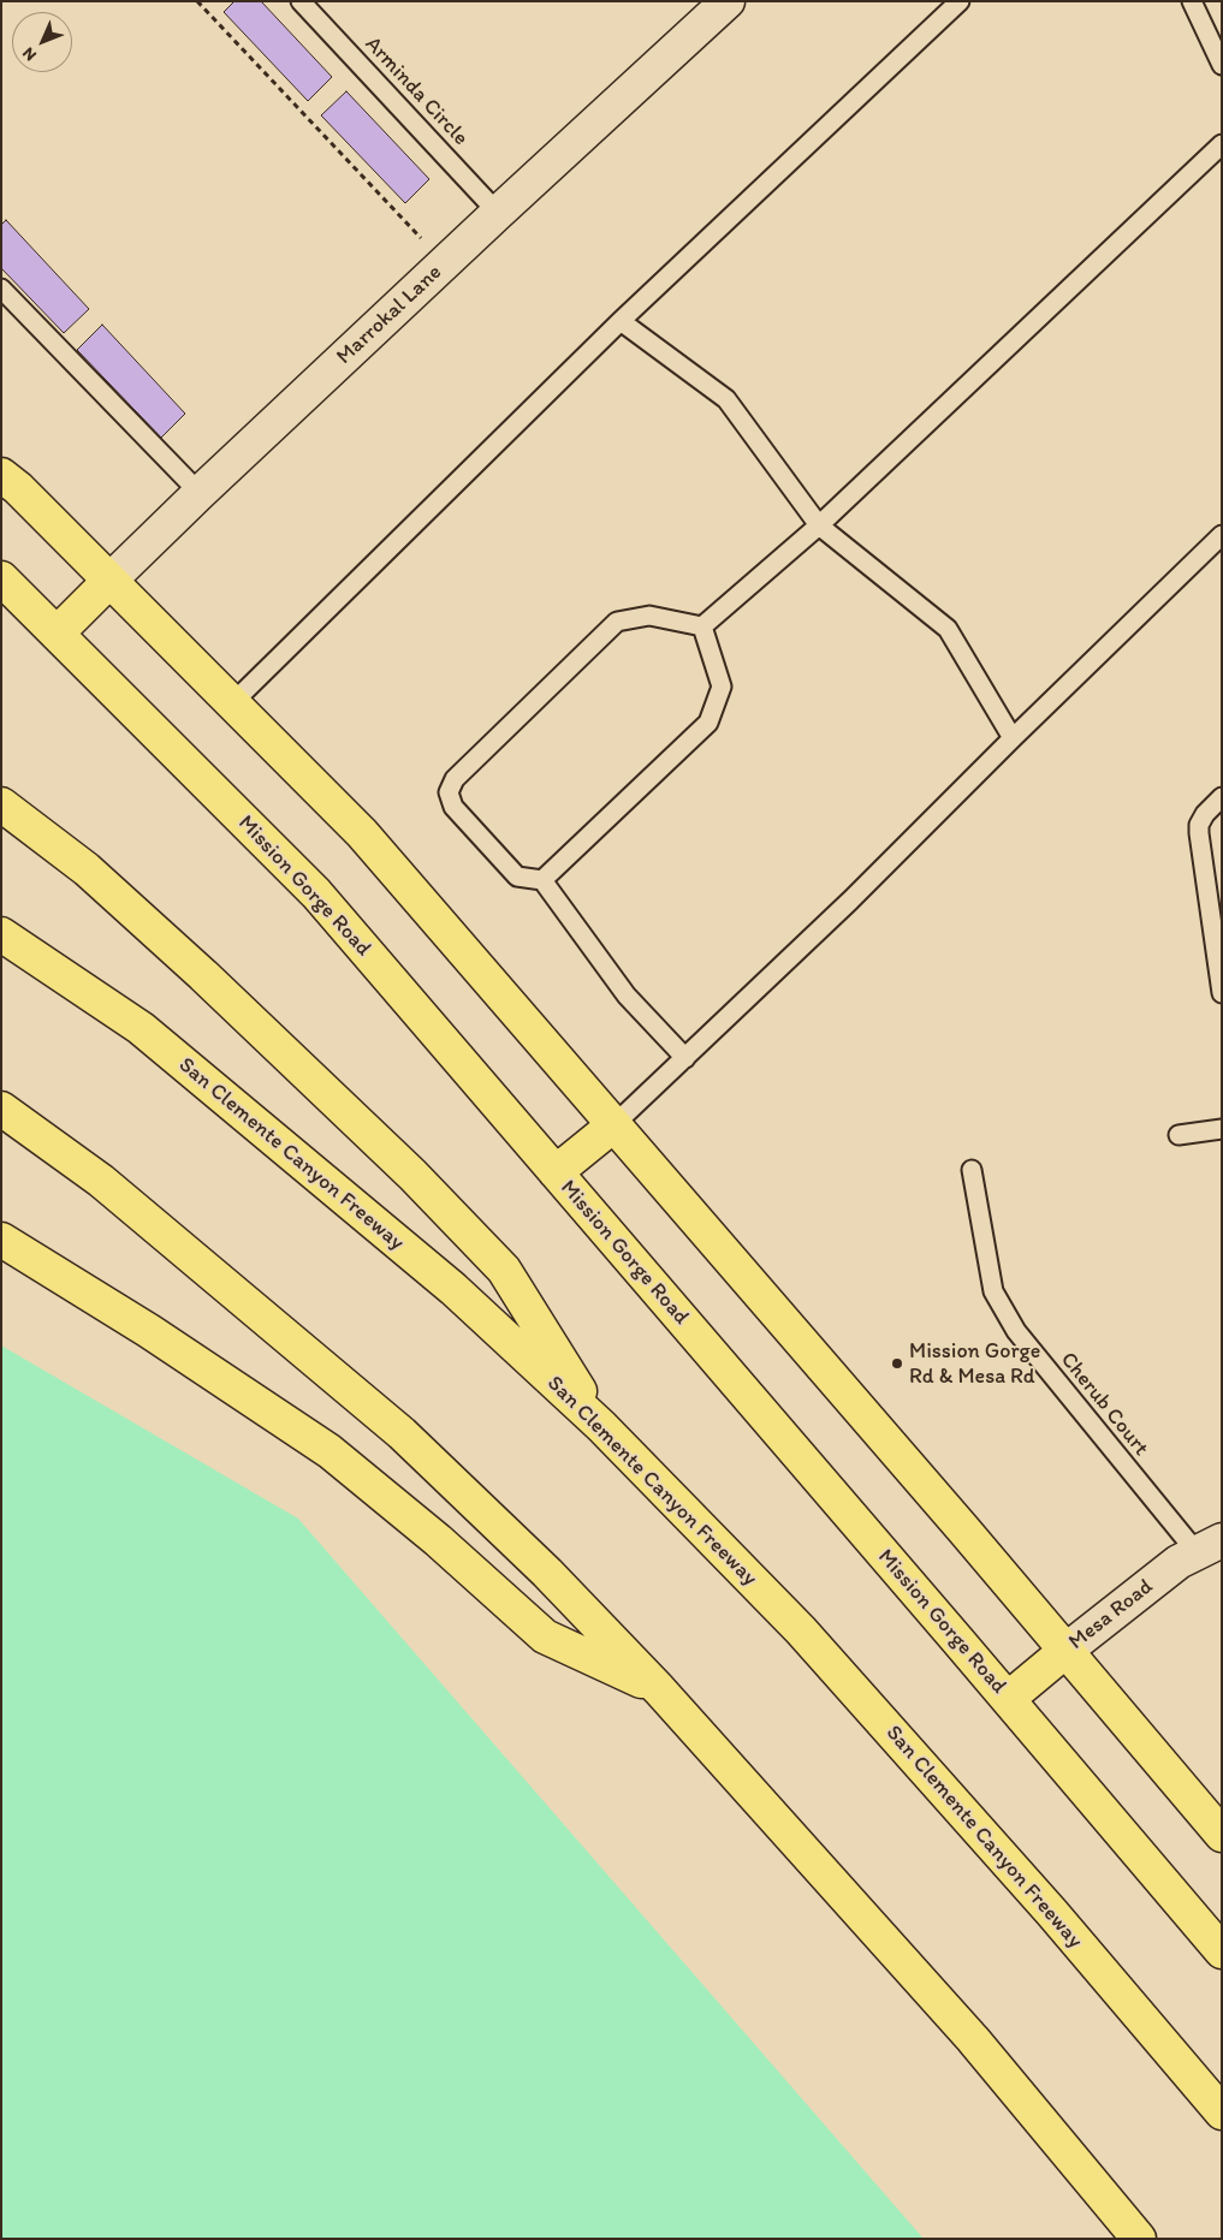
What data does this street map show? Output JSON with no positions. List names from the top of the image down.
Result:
{
  "streets": {
    "main road": [
      "Marrokal Lane",
      "Mission Gorge Road",
      "San Clemente Canyon Freeway",
      "Mesa Road"
    ],
    "lane": ["Arminda Circle", "Cherub Court"]
  },
  "crossings": [
    ["Arminda Circle", "Marrokal Lane"],
    ["Marrokal Lane", "Mission Gorge Road"],
    ["Mission Gorge Road", "Mesa Road"],
    ["Cherub Court", "Mesa Road"]
  ],
  "places": ["Mission Gorge Rd & Mesa Rd"],
  "north": "bottom left"
}
